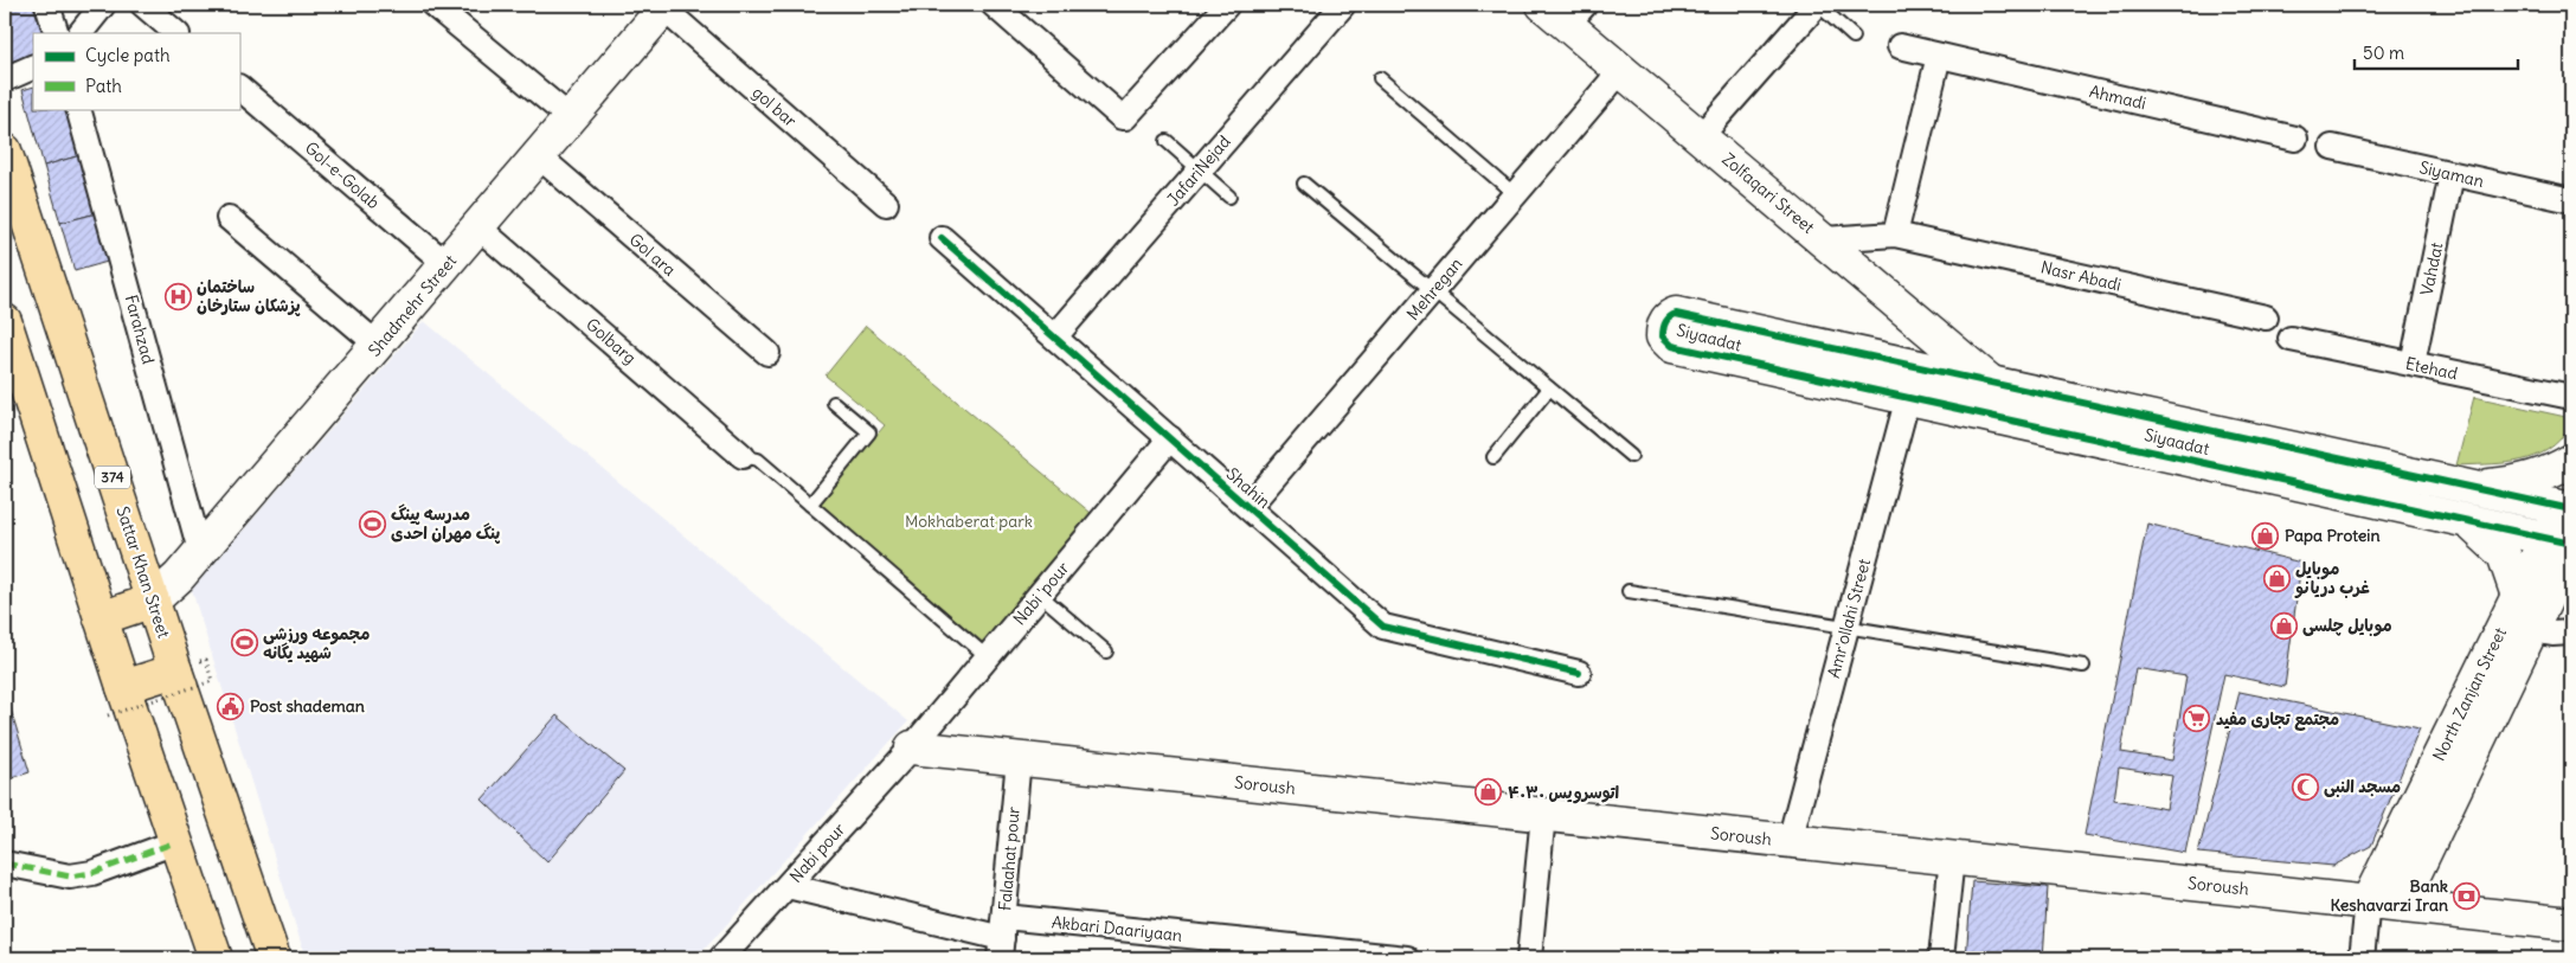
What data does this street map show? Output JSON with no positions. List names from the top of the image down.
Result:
{
  "streets": {
    "main road": [
      "Zolfaqari Street",
      "Shadmehr Street",
      "Siyaadat",
      "374",
      "Sattar Khan Street",
      "North Zanjan Street",
      "Soroush"
    ],
    "street": [
      "Ahmadi",
      "gol bar",
      "JafariNejad",
      "Siyaman",
      "Gol-e-Golab",
      "Gol ara",
      "Vahdat",
      "Nasr Abadi",
      "Mehregan",
      "Farahzad",
      "Golbarg",
      "Etehad",
      "Shahin",
      "Nabi 'pour",
      "Amr'ollahi Street",
      "Nabi pour",
      "Falaahat pour",
      "Akbari Daariyaan"
    ]
  },
  "crossings": [
    ["gol bar", "Shadmehr Street"],
    ["JafariNejad", "Shahin"],
    ["Siyaman", "Vahdat"],
    ["Gol-e-Golab", "Shadmehr Street"],
    ["Zolfaqari Street", "Nasr Abadi"],
    ["Zolfaqari Street", "Mehregan"],
    ["Zolfaqari Street", "Siyaadat"],
    ["Gol ara", "Shadmehr Street"],
    ["Vahdat", "Etehad"],
    ["Mehregan", "Shahin"],
    ["Shadmehr Street", "Farahzad"],
    ["Shadmehr Street", "Golbarg"],
    ["Shadmehr Street", "Sattar Khan Street"],
    ["Siyaadat", "Amr'ollahi Street"],
    ["Siyaadat", "North Zanjan Street"],
    ["Golbarg", "Nabi 'pour"],
    ["Shahin", "Nabi 'pour"],
    ["Nabi 'pour", "Soroush"],
    ["Nabi 'pour", "Nabi pour"],
    ["Amr'ollahi Street", "Soroush"],
    ["North Zanjan Street", "Soroush"],
    ["Soroush", "Nabi pour"],
    ["Soroush", "Falaahat pour"],
    ["Nabi pour", "Akbari Daariyaan"],
    ["Falaahat pour", "Akbari Daariyaan"]
  ],
  "parks": ["Mokhaberat park"],
  "places": {
    "hospital": ["ساختمان پزشکان ستارخان"],
    "sports": ["مدرسه پینگ پنگ مهران احدی", "مجموعه ورزشی شهید یگانه"],
    "shop": [
      "Papa Protein",
      "موبایل غرب دریانو",
      "موبایل چلسی",
      "اتوسرویس ۴۰۳۰"
    ],
    "public building": ["Post shademan"],
    "supermarket": ["مجتمع تجاری مفید"],
    "mosque": ["مسجد النبی"],
    "bank": ["Bank Keshavarzi Iran"]
  },
  "legend": ["Cycle path", "Path"],
  "scale_bar": "50 m"
}
